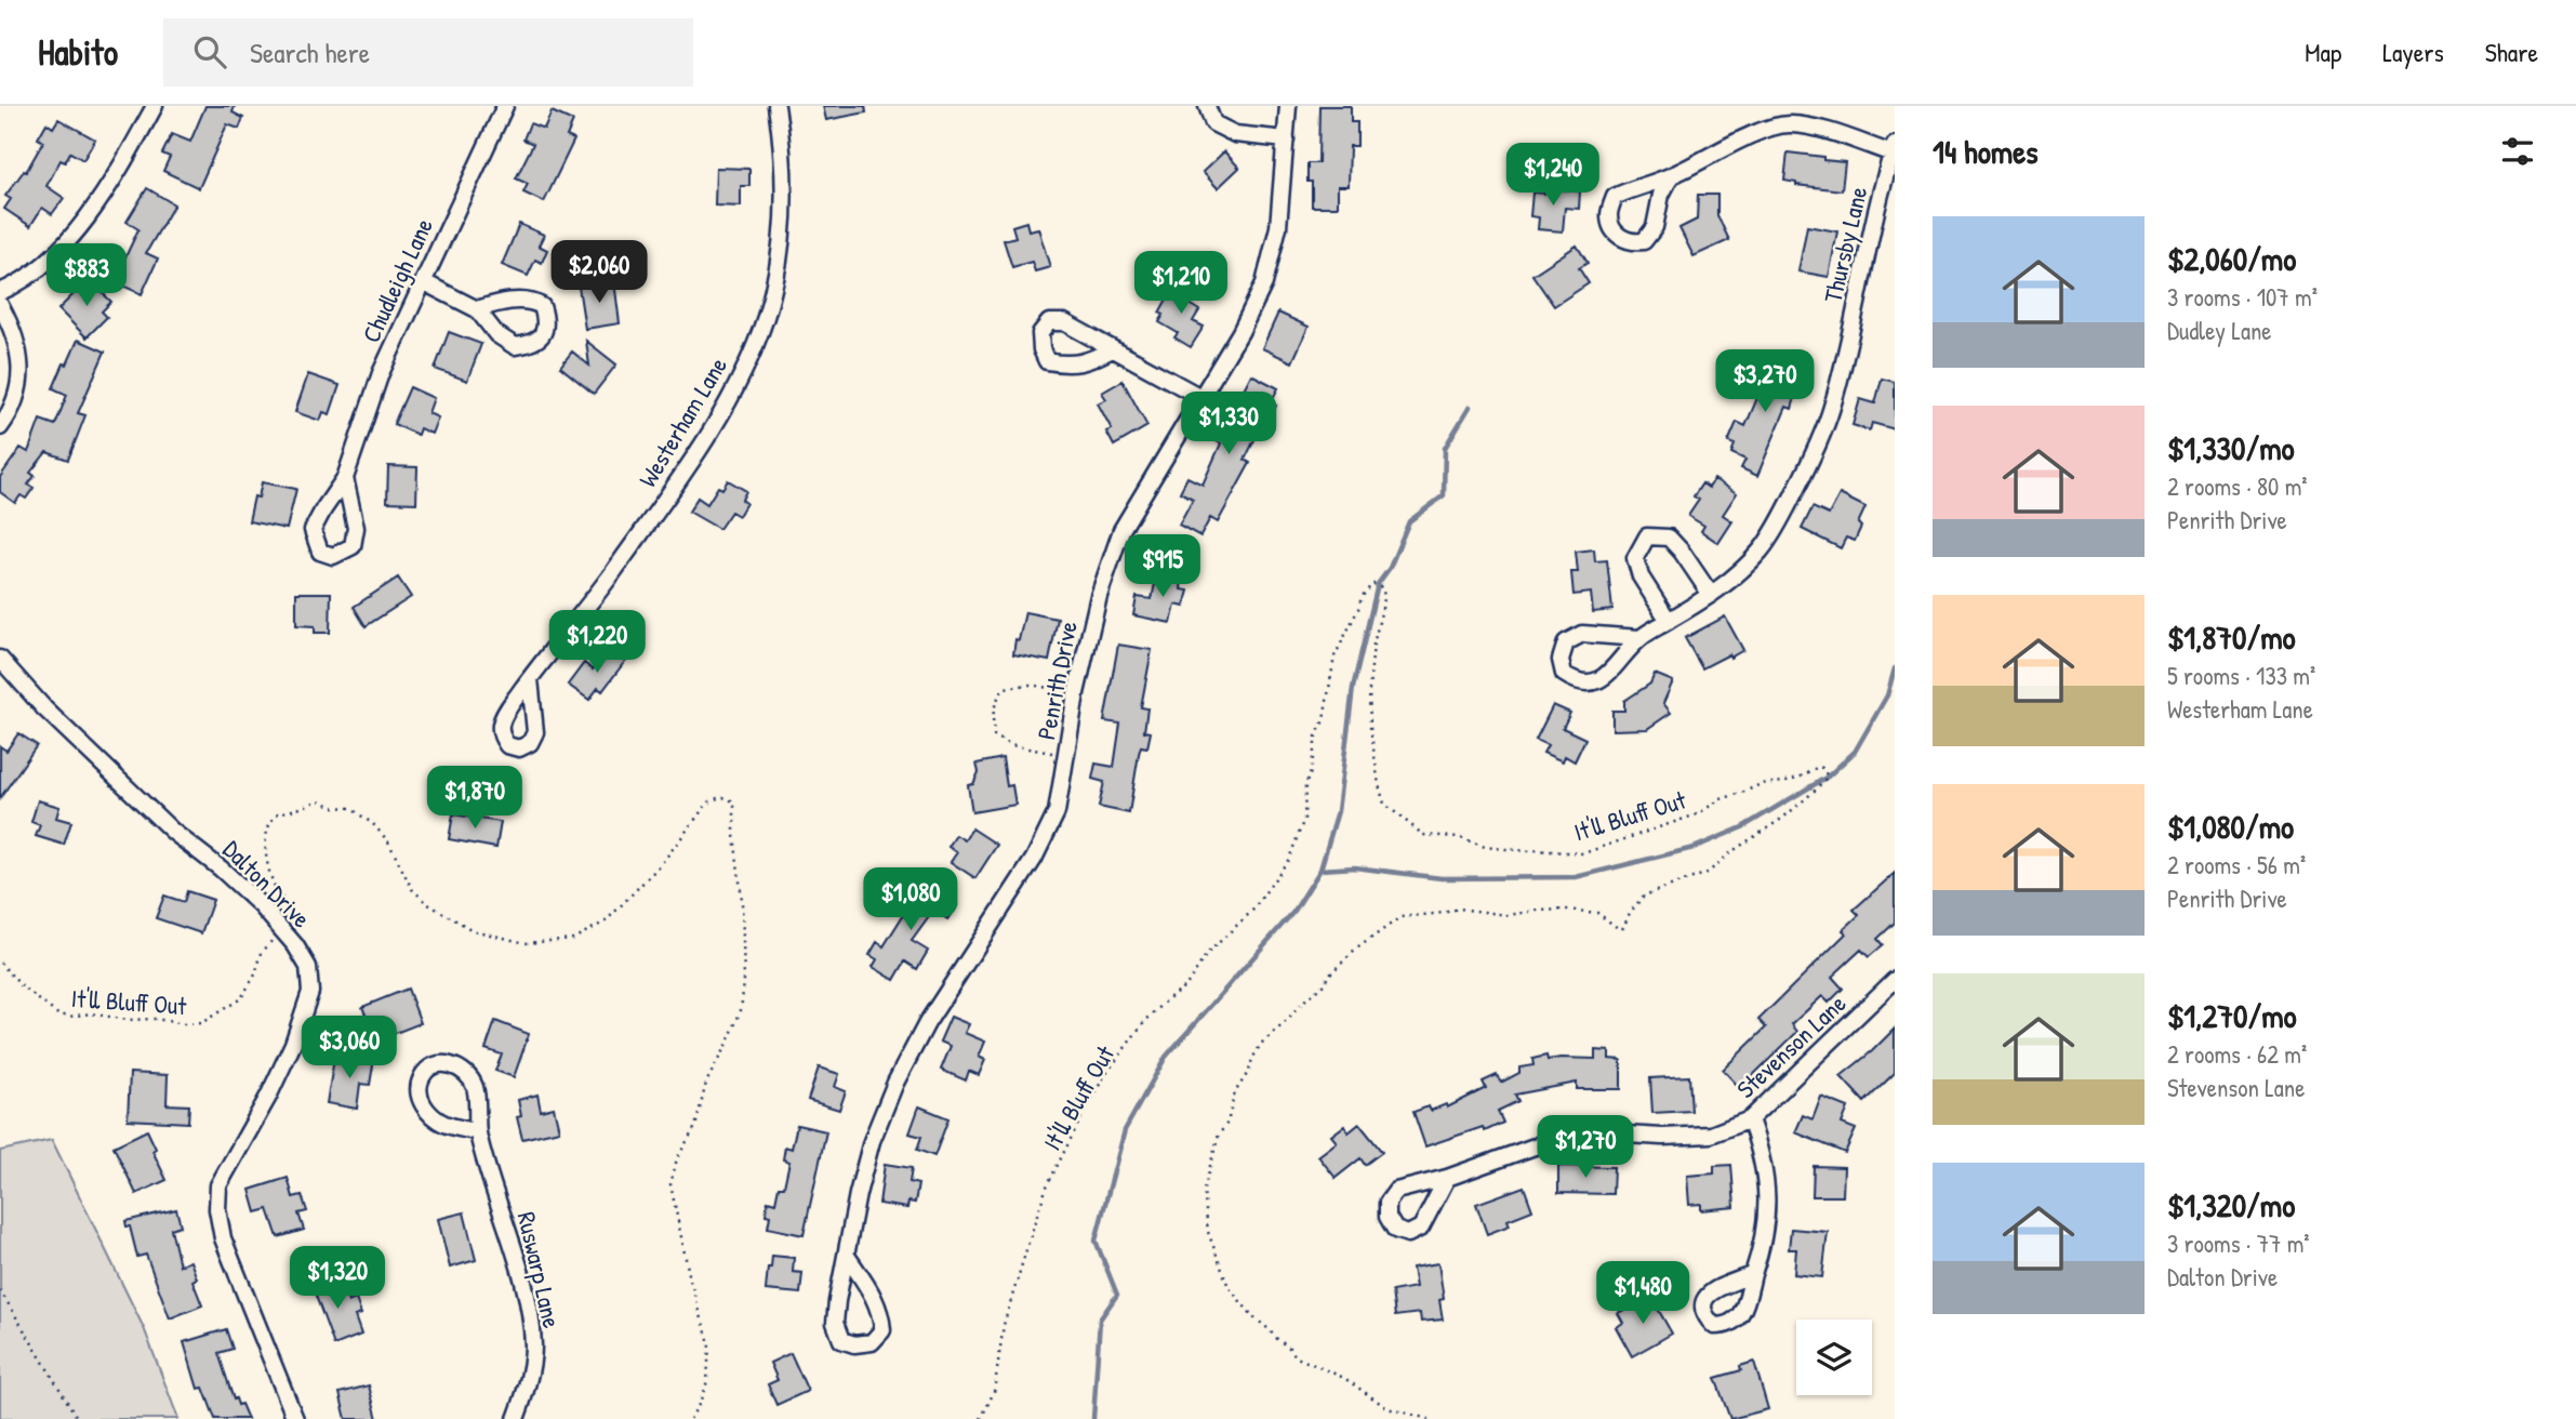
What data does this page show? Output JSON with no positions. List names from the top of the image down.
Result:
{
  "streets": {
    "street": [
      "Thursby Lane",
      "Chudleigh Lane",
      "Westerham Lane",
      "Penrith Drive",
      "Dalton Drive",
      "Stevenson Lane",
      "Ruswarp Lane"
    ],
    "path": ["It'll Bluff Out"]
  },
  "crossings": [
    ["It'll Bluff Out", "Dalton Drive"]
  ],
  "page": {
    "header": "Habito",
    "search": "Search here",
    "nav": ["Map", "Layers", "Share"],
    "heading": "14 homes",
    "price": [
      "$1,240",
      "$2,060",
      "$883",
      "$1,210",
      "$3,270",
      "$1,330",
      "$915",
      "$1,220",
      "$1,870",
      "$1,080",
      "$3,060",
      "$1,270",
      "$1,320",
      "$1,480"
    ],
    "list": [
      {
        "name": "$2,060/mo",
        "note": "3 rooms · 107 m² · Dudley Lane"
      },
      {
        "name": "$1,330/mo",
        "note": "2 rooms · 80 m² · Penrith Drive"
      },
      {
        "name": "$1,870/mo",
        "note": "5 rooms · 133 m² · Westerham Lane"
      },
      {
        "name": "$1,080/mo",
        "note": "2 rooms · 56 m² · Penrith Drive"
      },
      {
        "name": "$1,270/mo",
        "note": "2 rooms · 62 m² · Stevenson Lane"
      },
      {
        "name": "$1,320/mo",
        "note": "3 rooms · 77 m² · Dalton Drive"
      }
    ]
  }
}
